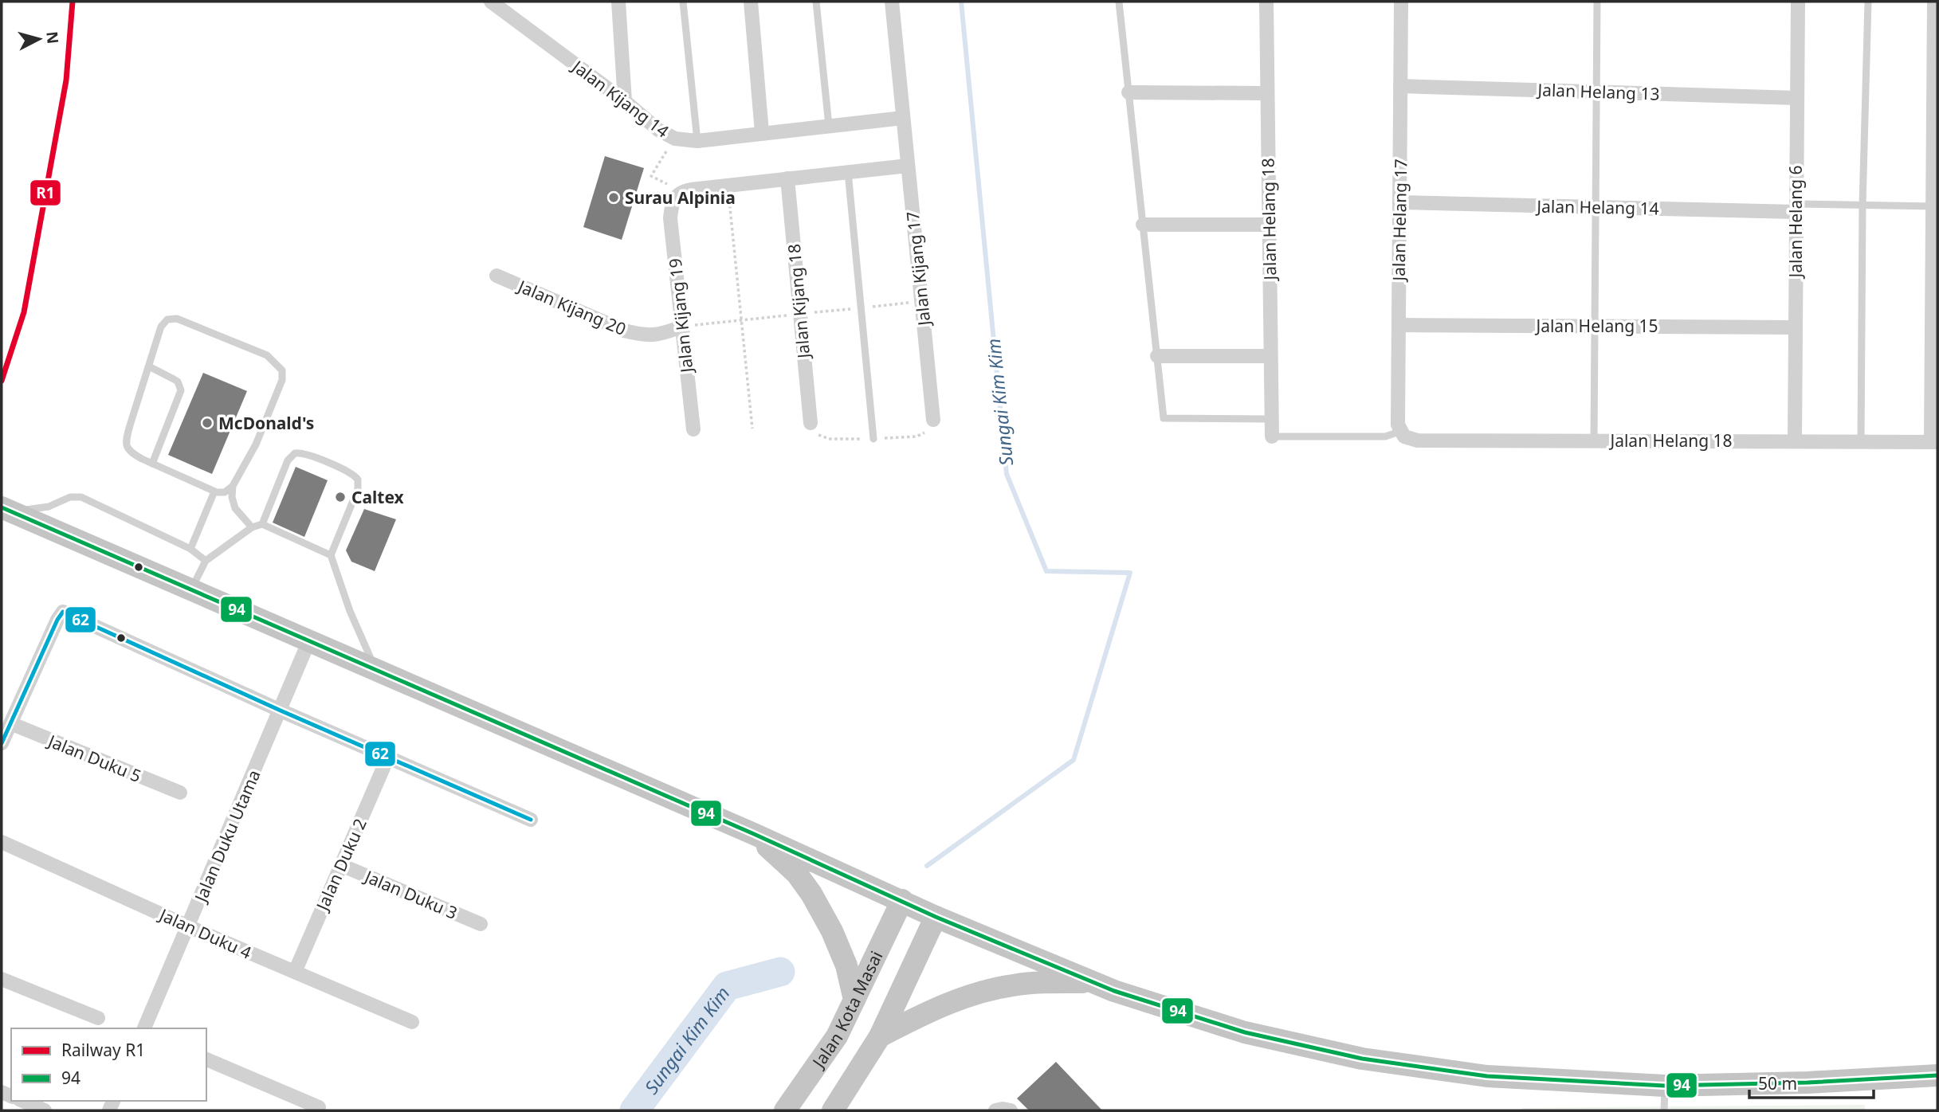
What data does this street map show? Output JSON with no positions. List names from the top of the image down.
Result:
{
  "streets": {
    "main road": ["Jalan Kota Masai"],
    "street": [
      "Jalan Helang 13",
      "Jalan Kijang 14",
      "Jalan Helang 14",
      "Jalan Helang 18",
      "Jalan Helang 17",
      "Jalan Helang 6",
      "Jalan Kijang 17",
      "Jalan Kijang 18",
      "Jalan Kijang 20",
      "Jalan Kijang 19",
      "Jalan Helang 15",
      "Jalan Duku 5",
      "Jalan Duku Utama",
      "Jalan Duku 2",
      "Jalan Duku 3",
      "Jalan Duku 4"
    ]
  },
  "crossings": [
    ["Jalan Helang 13", "Jalan Helang 17"],
    ["Jalan Helang 13", "Jalan Helang 6"],
    ["Jalan Kijang 14", "Jalan Kijang 17"],
    ["Jalan Helang 14", "Jalan Helang 17"],
    ["Jalan Helang 14", "Jalan Helang 6"],
    ["Jalan Helang 18", "Jalan Helang 17"],
    ["Jalan Helang 18", "Jalan Helang 6"],
    ["Jalan Helang 17", "Jalan Helang 15"],
    ["Jalan Helang 6", "Jalan Helang 15"],
    ["Jalan Kijang 20", "Jalan Kijang 19"],
    ["Jalan Duku Utama", "Jalan Duku 4"],
    ["Jalan Duku 2", "Jalan Duku 3"],
    ["Jalan Duku 2", "Jalan Duku 4"]
  ],
  "water": ["Sungai Kim Kim"],
  "places": ["Surau Alpinia", "McDonald's", "Caltex"],
  "lines": ["rail line R1", "transit line 94", "transit line 62"],
  "legend": ["Railway R1", "94"],
  "scale_bar": "50 m",
  "north": "right"
}
